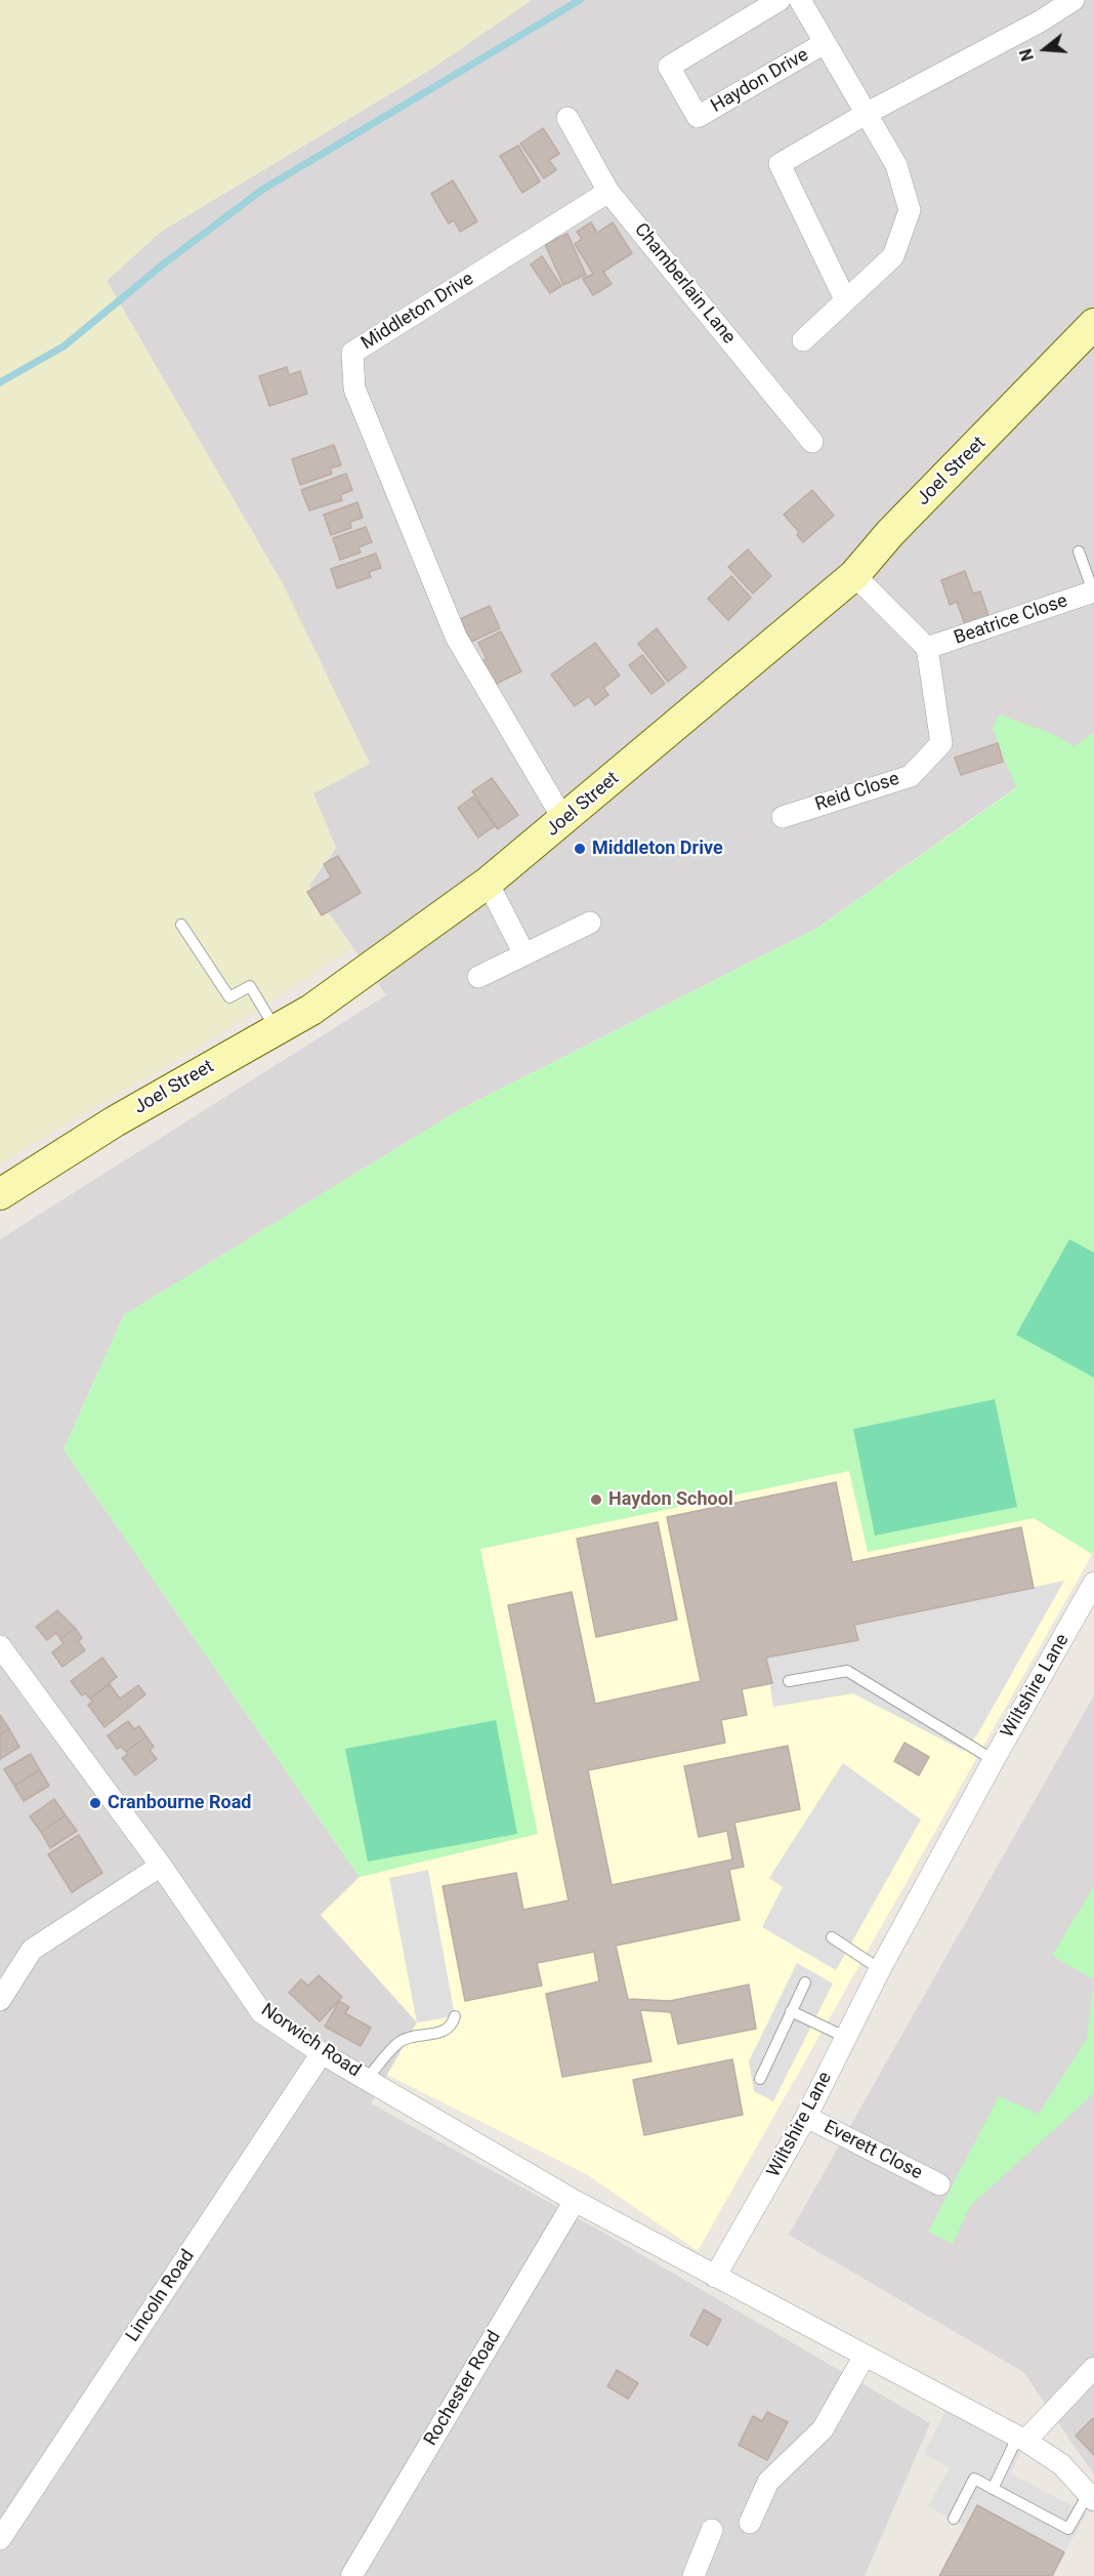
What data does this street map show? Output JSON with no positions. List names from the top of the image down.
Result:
{
  "streets": {
    "main road": ["Joel Street"],
    "street": [
      "Haydon Drive",
      "Chamberlain Lane",
      "Middleton Drive",
      "Beatrice Close",
      "Reid Close",
      "Wiltshire Lane",
      "Norwich Road",
      "Everett Close",
      "Lincoln Road",
      "Rochester Road"
    ]
  },
  "crossings": [
    ["Chamberlain Lane", "Middleton Drive"],
    ["Middleton Drive", "Joel Street"],
    ["Beatrice Close", "Reid Close"],
    ["Wiltshire Lane", "Norwich Road"],
    ["Wiltshire Lane", "Everett Close"],
    ["Norwich Road", "Lincoln Road"],
    ["Norwich Road", "Rochester Road"]
  ],
  "places": ["Middleton Drive", "Haydon School", "Cranbourne Road"],
  "north": "left"
}
